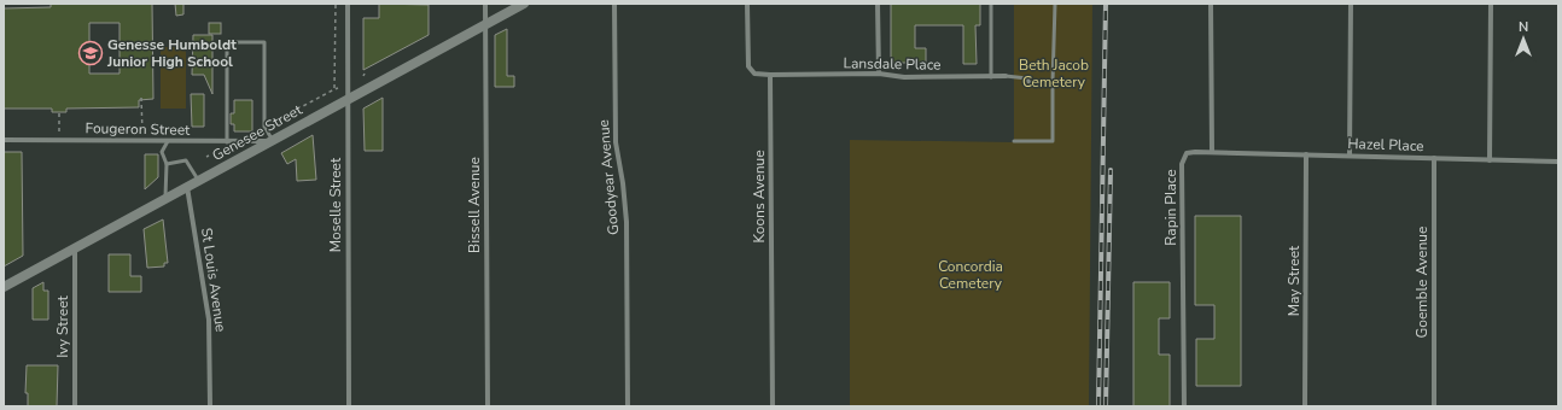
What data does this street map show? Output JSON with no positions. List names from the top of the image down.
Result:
{
  "streets": {
    "main road": ["Genesee Street"],
    "street": [
      "Lansdale Place",
      "Fougeron Street",
      "Hazel Place",
      "Goodyear Avenue",
      "Koons Avenue",
      "Moselle Street",
      "Bissell Avenue",
      "Rapin Place",
      "St Louis Avenue",
      "May Street",
      "Goemble Avenue",
      "Ivy Street"
    ]
  },
  "crossings": [
    ["Lansdale Place", "Koons Avenue"],
    ["Fougeron Street", "Genesee Street"],
    ["Genesee Street", "Moselle Street"],
    ["Genesee Street", "Bissell Avenue"],
    ["Genesee Street", "St Louis Avenue"],
    ["Genesee Street", "Ivy Street"],
    ["Hazel Place", "Rapin Place"],
    ["Hazel Place", "May Street"],
    ["Hazel Place", "Goemble Avenue"]
  ],
  "parks": ["Beth Jacob Cemetery", "Concordia Cemetery"],
  "places": {
    "school or university": ["Genesse Humboldt Junior High School"]
  },
  "north": "top"
}
